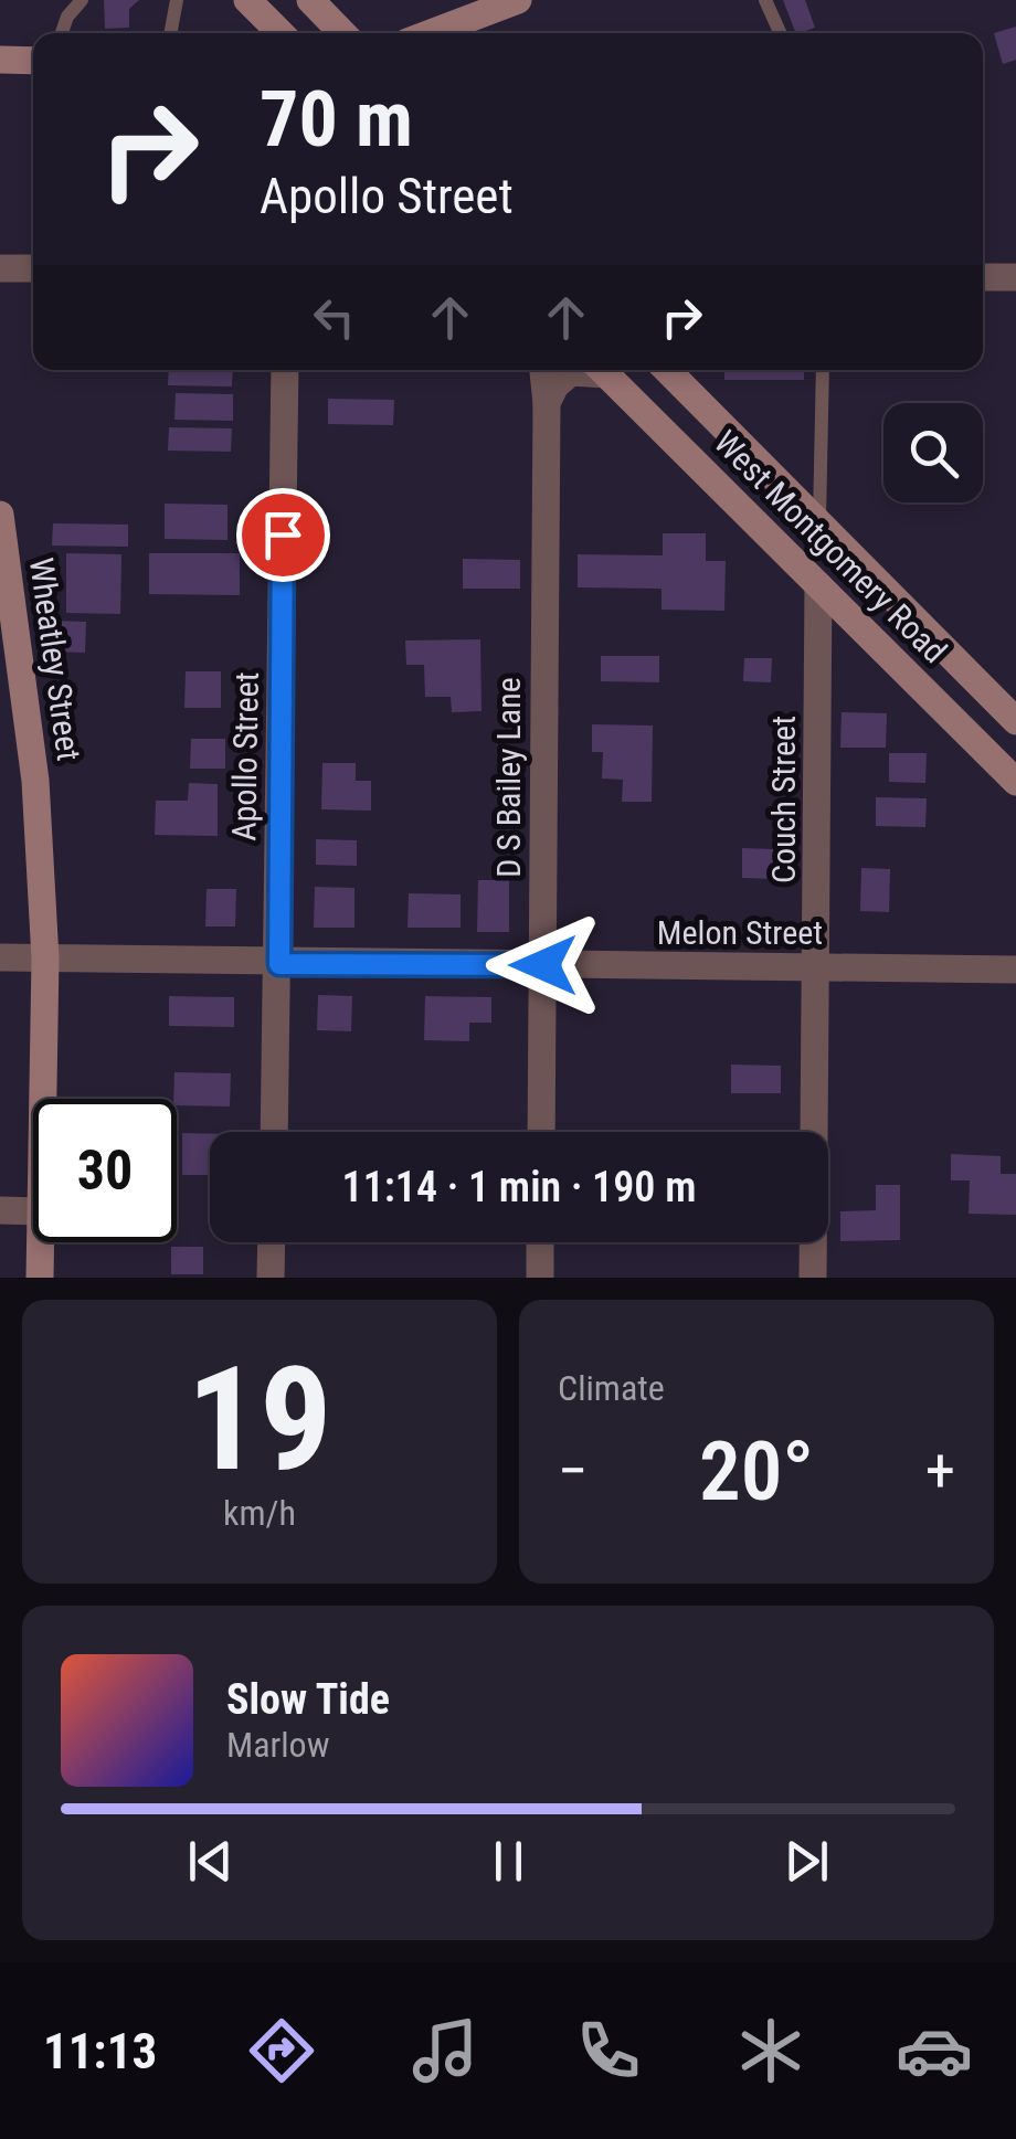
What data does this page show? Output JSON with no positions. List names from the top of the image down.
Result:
{
  "streets": {
    "main road": ["West Montgomery Road", "Wheatley Street"],
    "street": [
      "Apollo Street",
      "D S Bailey Lane",
      "Couch Street",
      "Melon Street"
    ]
  },
  "crossings": [
    ["West Montgomery Road", "Couch Street"],
    ["Wheatley Street", "Melon Street"],
    ["Apollo Street", "Melon Street"],
    ["D S Bailey Lane", "Melon Street"],
    ["Couch Street", "Melon Street"]
  ],
  "page": {
    "turn": ["70 m", "Apollo Street"],
    "limit": "30",
    "trip": "11:14 · 1 min · 190 m",
    "tile": [
      ["19", "km/h"],
      "Climate"
    ],
    "heat": ["−", "20°", "+"],
    "song": ["Slow Tide", "Marlow"],
    "tabs": "11:13"
  }
}
